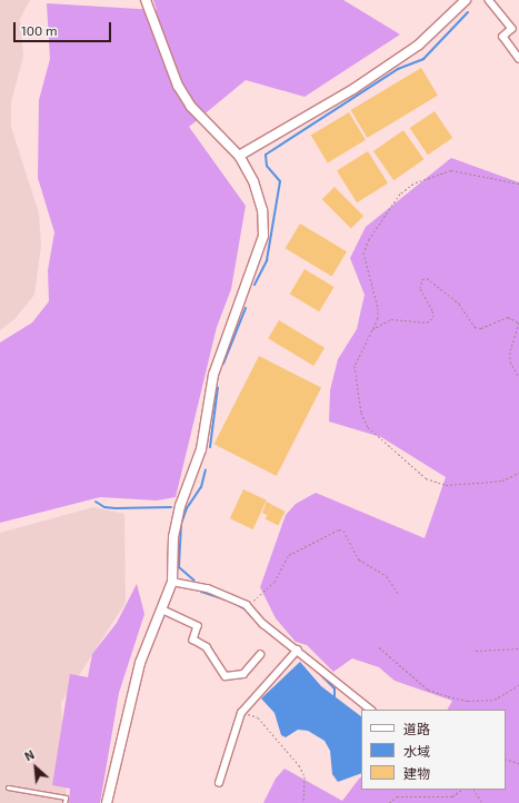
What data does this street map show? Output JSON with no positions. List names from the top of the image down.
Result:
{
  "legend": ["道路", "水域", "建物"],
  "scale_bar": "100 m",
  "north": "top left"
}
